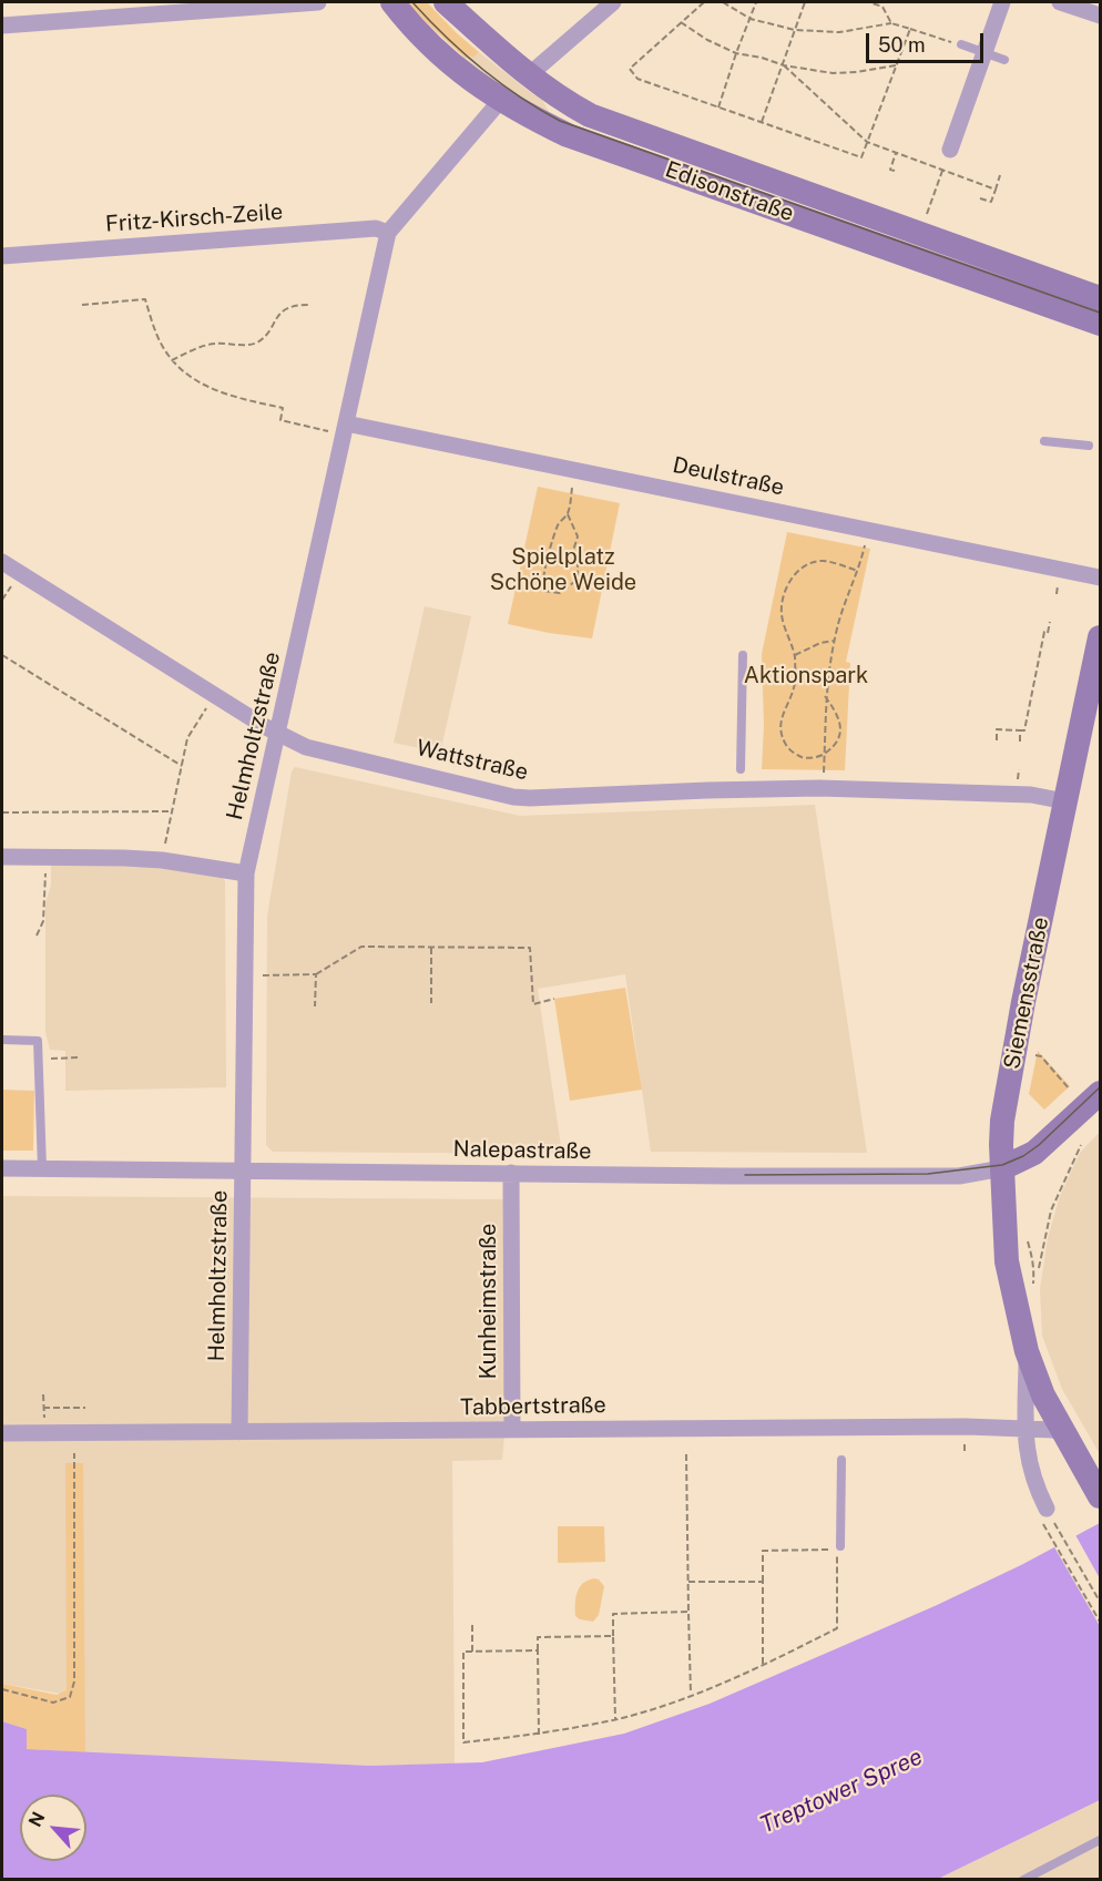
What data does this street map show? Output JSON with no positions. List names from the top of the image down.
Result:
{
  "streets": {
    "main road": ["Edisonstraße", "Siemensstraße"],
    "street": [
      "Fritz-Kirsch-Zeile",
      "Deulstraße",
      "Helmholtzstraße",
      "Wattstraße",
      "Nalepastraße",
      "Kunheimstraße",
      "Tabbertstraße"
    ]
  },
  "crossings": [
    ["Edisonstraße", "Helmholtzstraße"],
    ["Fritz-Kirsch-Zeile", "Helmholtzstraße"],
    ["Deulstraße", "Helmholtzstraße"],
    ["Helmholtzstraße", "Wattstraße"],
    ["Helmholtzstraße", "Nalepastraße"],
    ["Helmholtzstraße", "Tabbertstraße"],
    ["Wattstraße", "Siemensstraße"],
    ["Siemensstraße", "Nalepastraße"],
    ["Siemensstraße", "Tabbertstraße"],
    ["Nalepastraße", "Kunheimstraße"],
    ["Kunheimstraße", "Tabbertstraße"]
  ],
  "water": ["Treptower Spree"],
  "parks": ["Spielplatz Schöne Weide", "Aktionspark"],
  "scale_bar": "50 m",
  "north": "top left"
}
